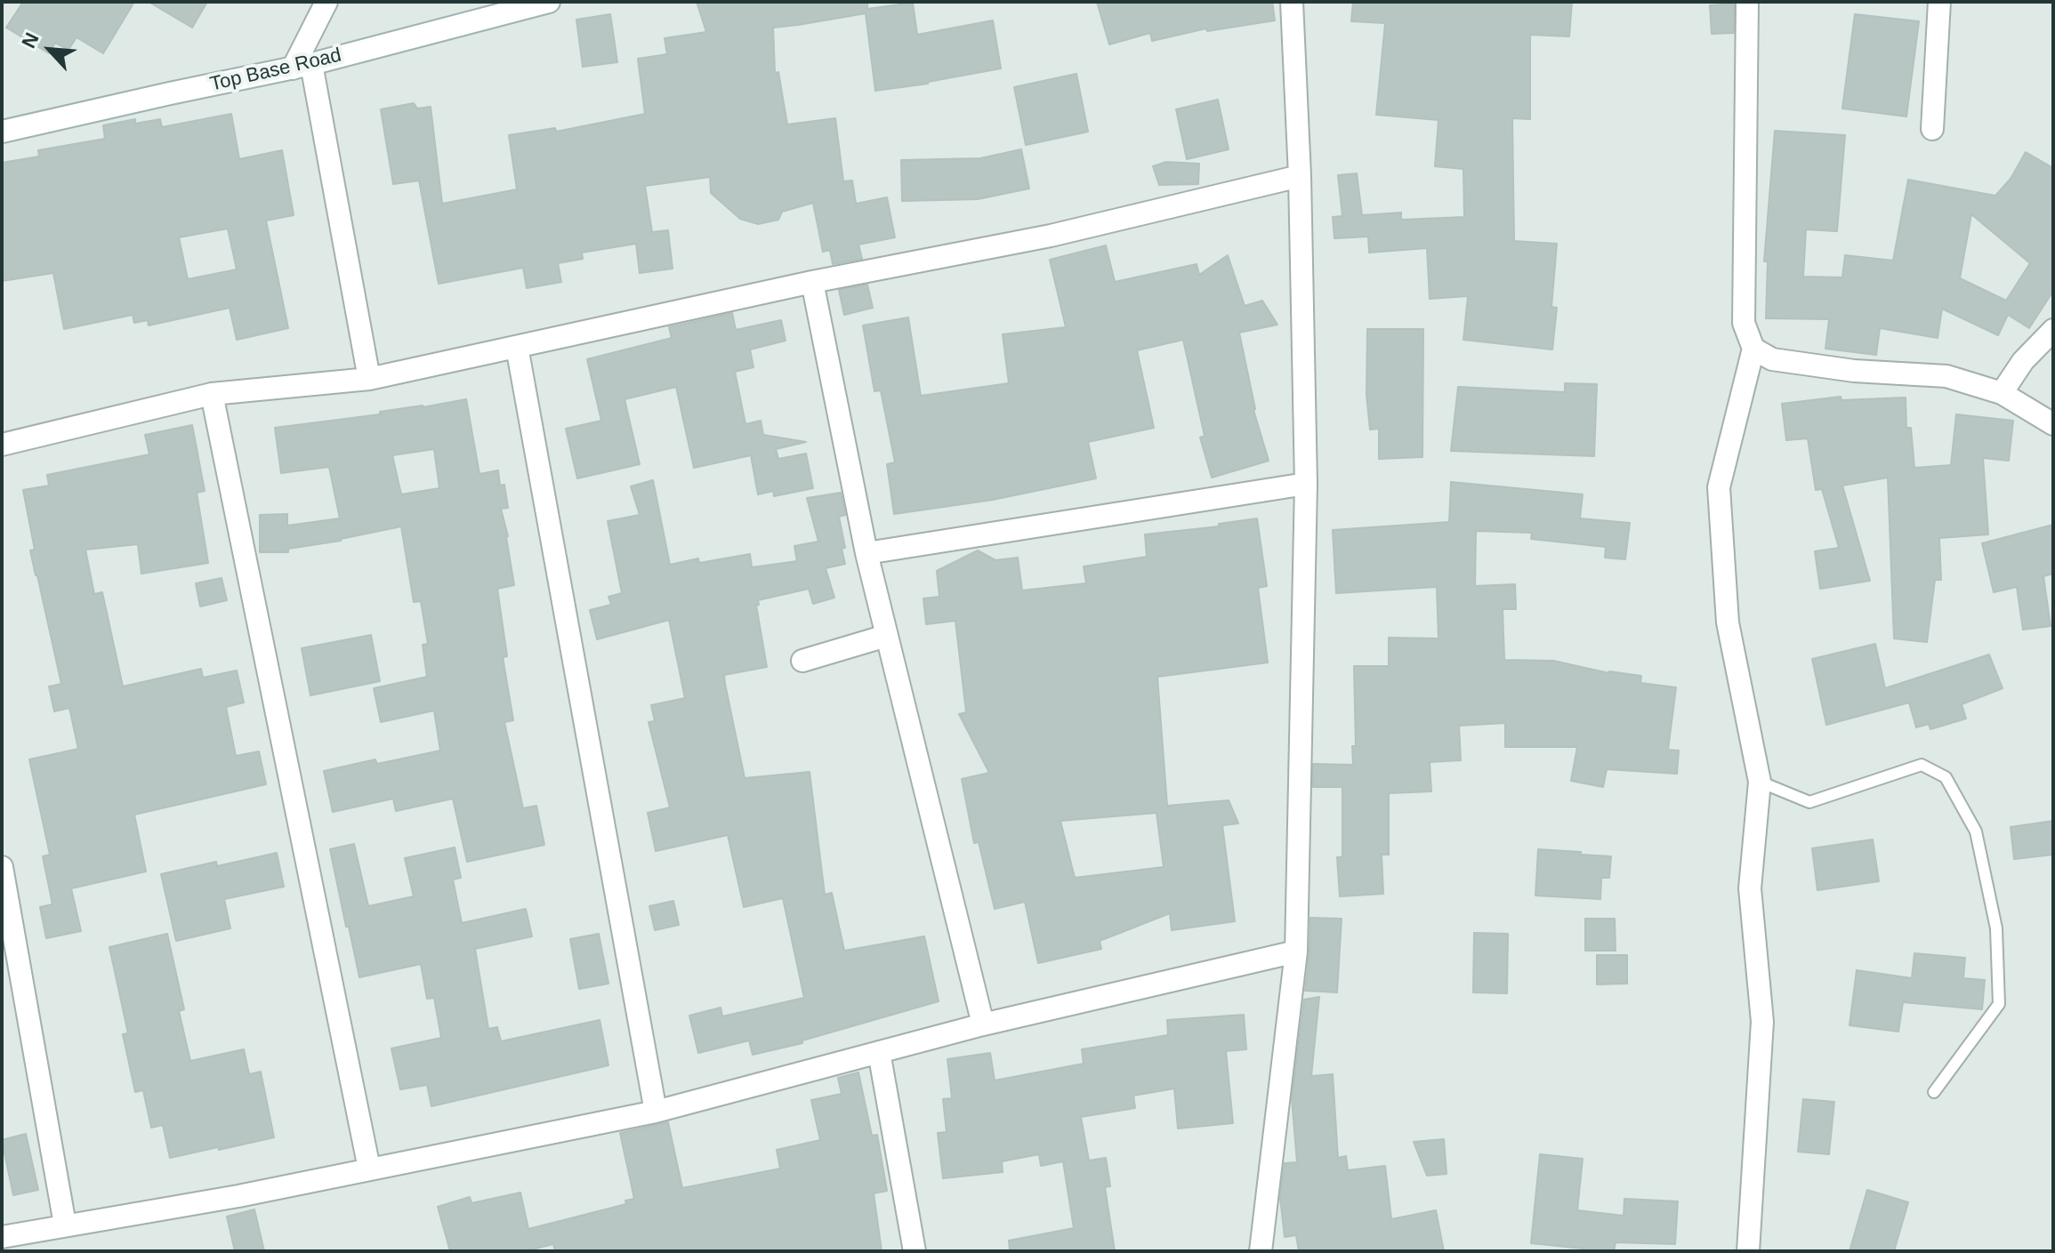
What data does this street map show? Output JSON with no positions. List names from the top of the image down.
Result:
{
  "streets": {
    "street": ["Top Base Road"]
  },
  "north": "top left"
}
